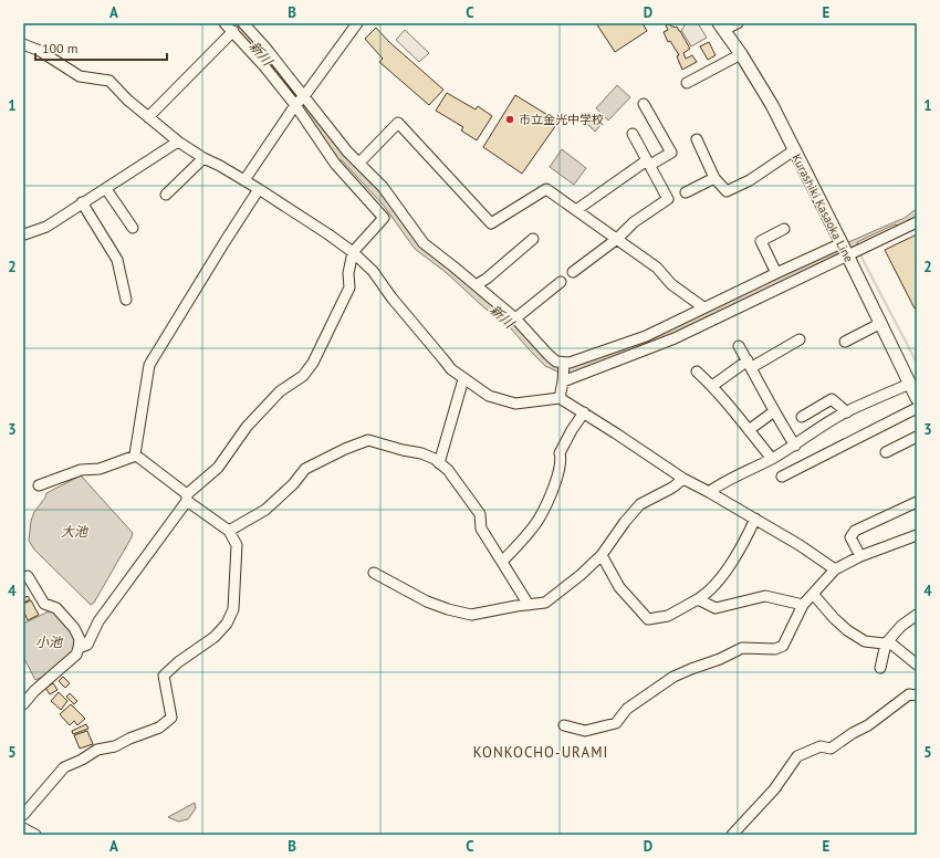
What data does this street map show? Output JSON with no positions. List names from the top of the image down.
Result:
{
  "streets": {
    "main road": ["Kurashiki Kasaoka Line"]
  },
  "districts": ["KONKOCHO-URAMI"],
  "water": ["新川", "大池", "小池"],
  "places": ["市立金光中学校"],
  "scale_bar": "100 m",
  "grid": {
    "columns": [
      "A",
      "B",
      "C",
      "D",
      "E"
    ],
    "rows": [
      "1",
      "2",
      "3",
      "4",
      "5"
    ]
  }
}
